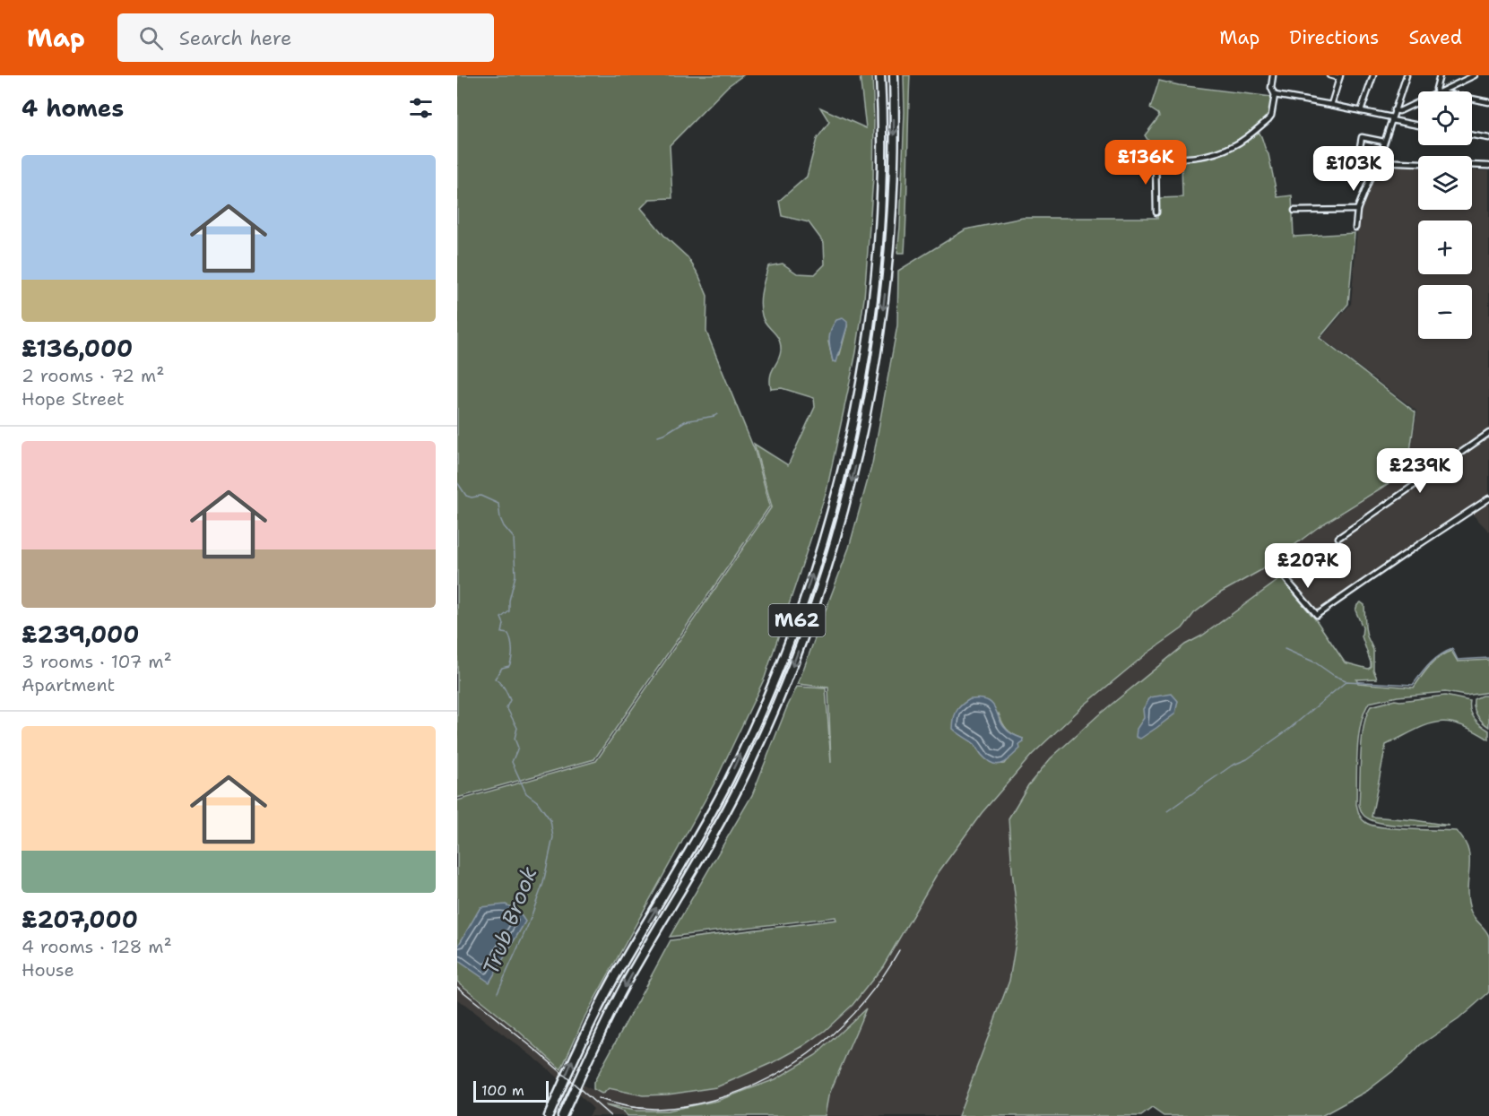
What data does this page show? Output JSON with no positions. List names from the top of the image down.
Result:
{
  "streets": {
    "highway": ["M62"]
  },
  "water": ["Trub Brook"],
  "scale_bar": "100 m",
  "page": {
    "header": "Map",
    "search": "Search here",
    "nav": ["Map", "Directions", "Saved"],
    "heading": "4 homes",
    "map_buttons": ["+", "−"],
    "list": [
      {
        "name": "£136,000",
        "note": "2 rooms · 72 m² · Hope Street"
      },
      {
        "name": "£239,000",
        "note": "3 rooms · 107 m² · Apartment"
      },
      {
        "name": "£207,000",
        "note": "4 rooms · 128 m² · House"
      }
    ],
    "price": [
      "£136K",
      "£103K",
      "£239K",
      "£207K"
    ],
    "scale": "100 m"
  }
}
